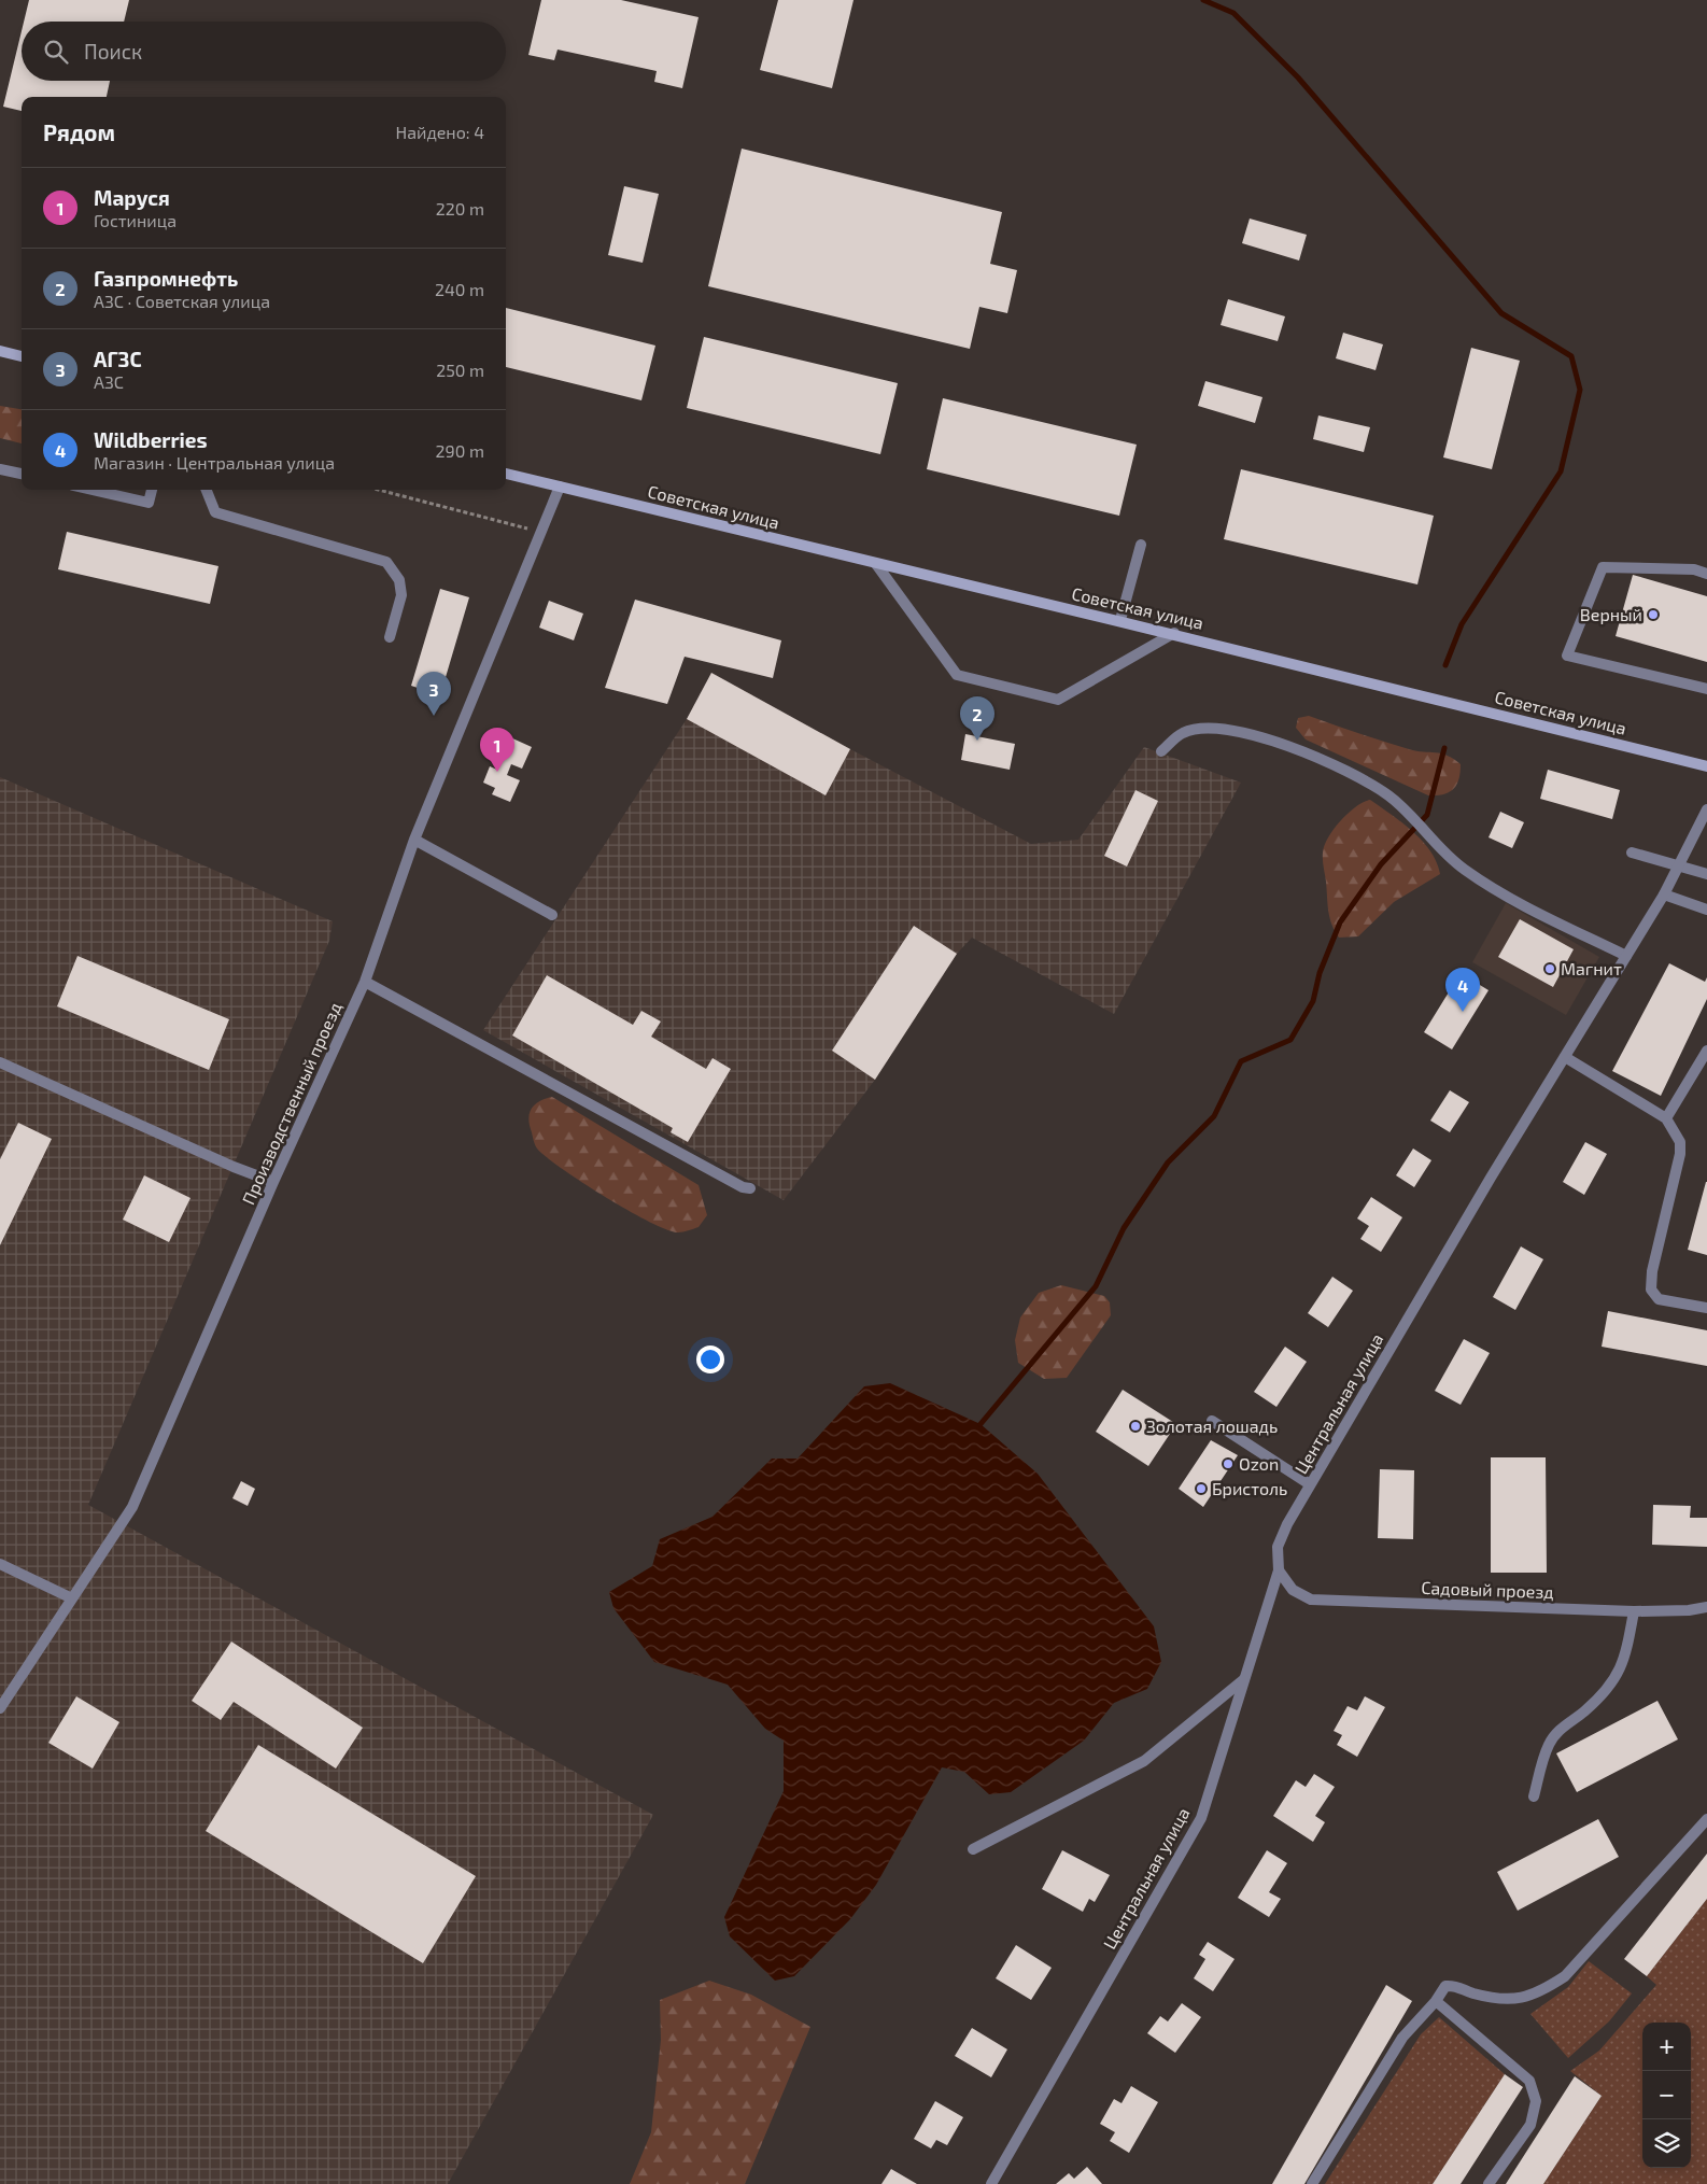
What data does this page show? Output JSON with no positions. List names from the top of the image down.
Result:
{
  "streets": {
    "main road": ["Советская улица"],
    "street": ["Производственный проезд", "Центральная улица", "Садовый проезд"]
  },
  "crossings": [
    ["Советская улица", "Производственный проезд"],
    ["Центральная улица", "Садовый проезд"]
  ],
  "places": [
    "Верный",
    "Магнит",
    "Золотая лошадь",
    "Ozon",
    "Бристоль"
  ],
  "page": {
    "search": "Поиск",
    "heading": ["Рядом", "Найдено: 4"],
    "list": [
      {
        "mark": "1",
        "name": "Маруся",
        "note": "Гостиница",
        "value": "220 m"
      },
      {
        "mark": "2",
        "name": "Газпромнефть",
        "note": "АЗС · Советская улица",
        "value": "240 m"
      },
      {
        "mark": "3",
        "name": "АГЗС",
        "note": "АЗС",
        "value": "250 m"
      },
      {
        "mark": "4",
        "name": "Wildberries",
        "note": "Магазин · Центральная улица",
        "value": "290 m"
      }
    ],
    "pins": [
      "3",
      "2",
      "1",
      "4"
    ],
    "map_buttons": ["+", "−"]
  }
}
